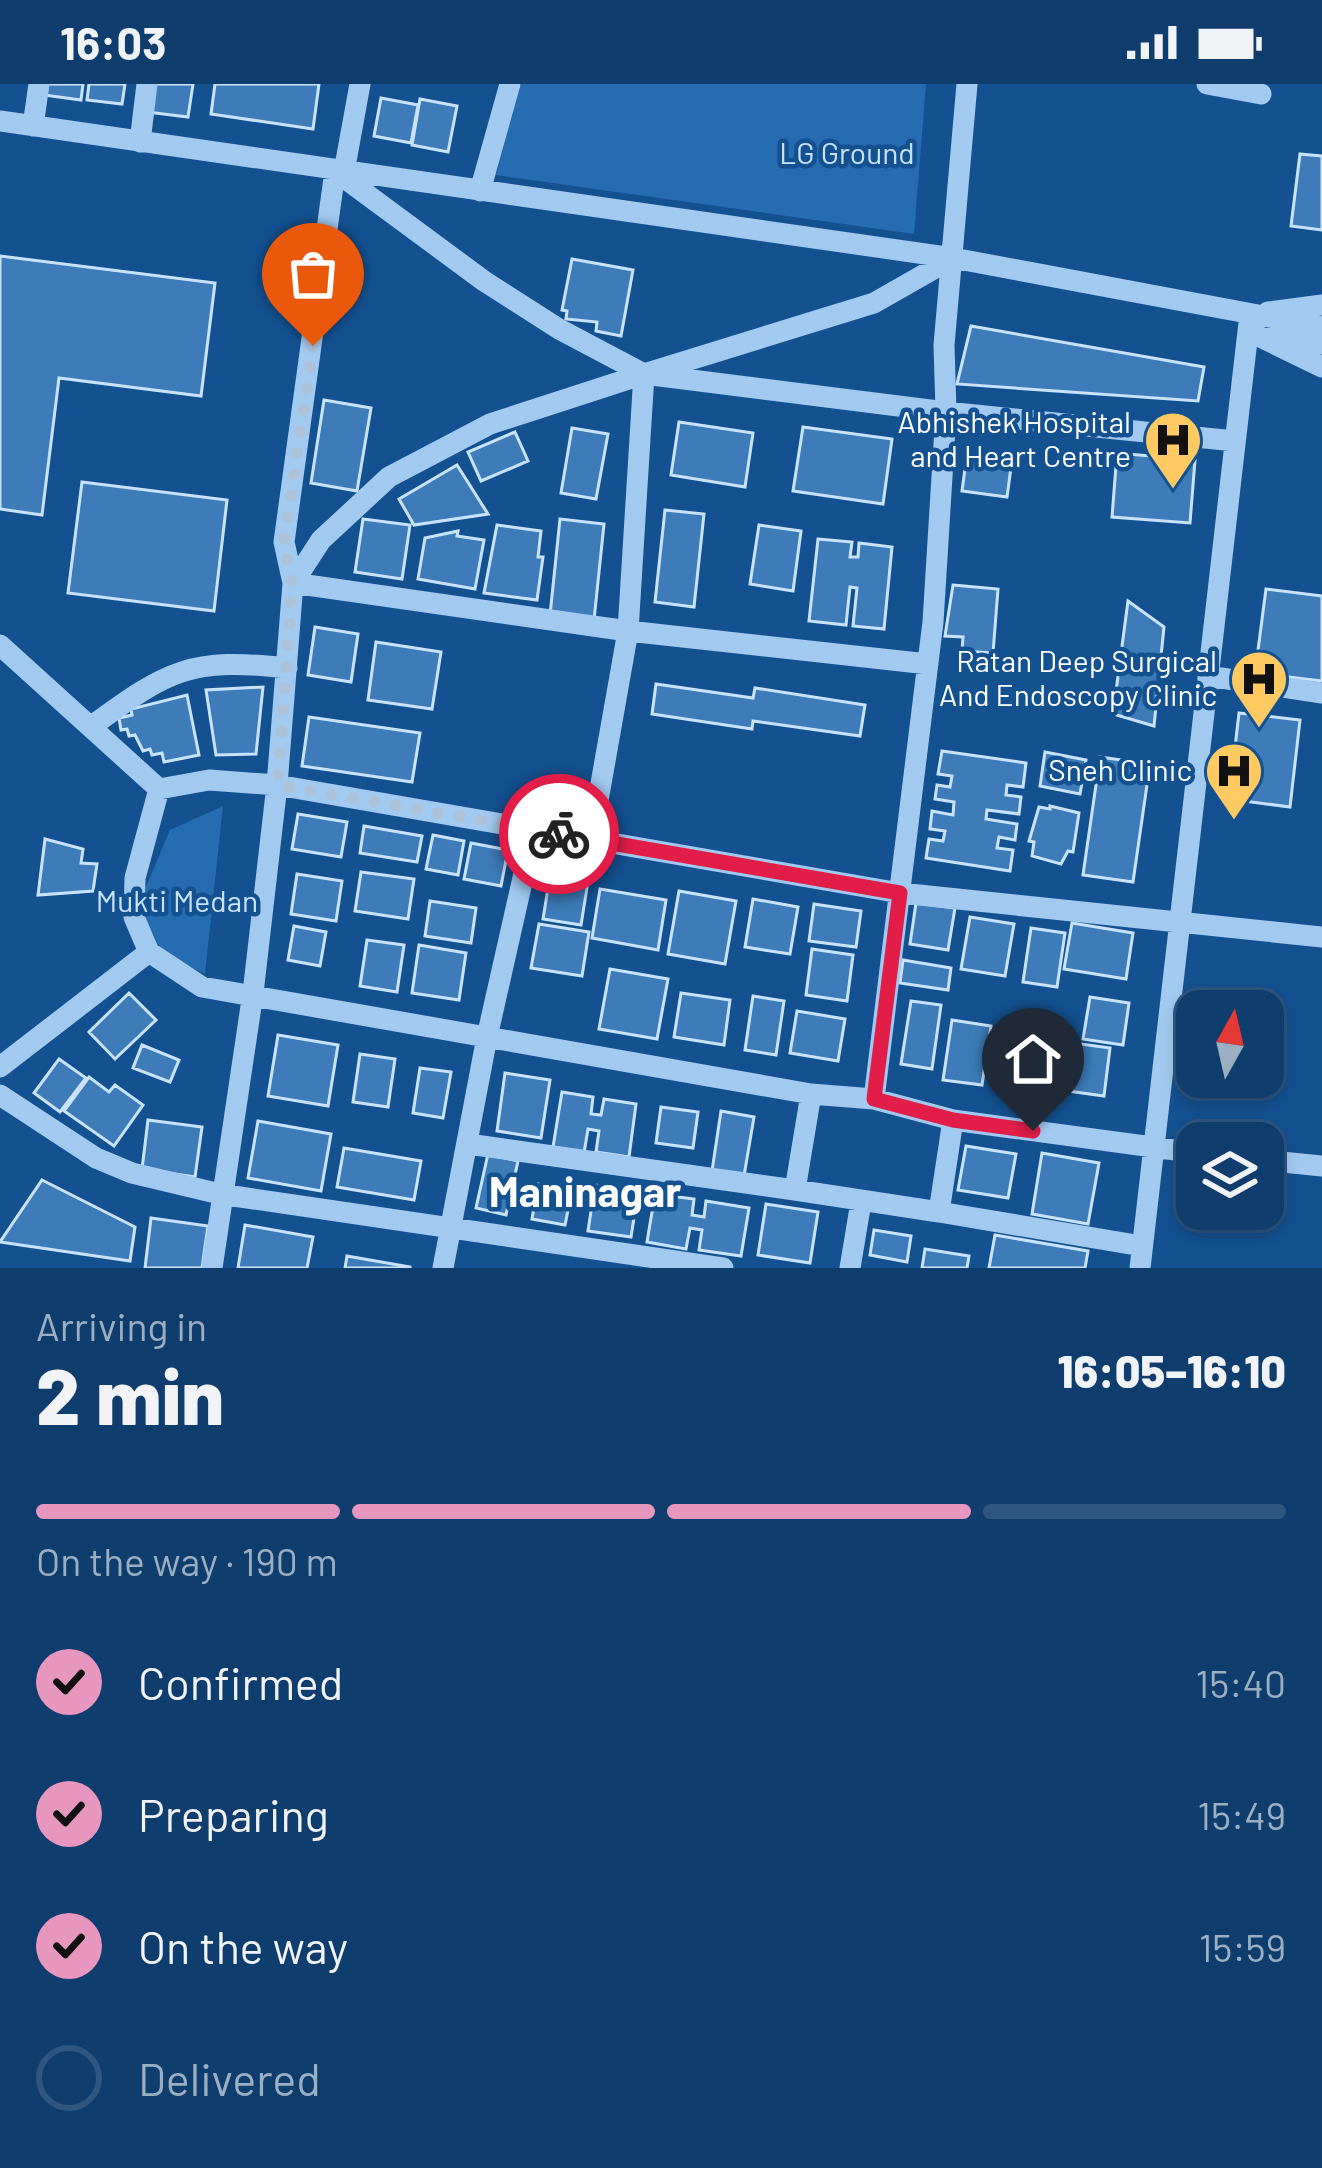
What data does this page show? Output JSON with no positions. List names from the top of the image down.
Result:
{
  "districts": ["Maninagar"],
  "parks": ["LG Ground", "Mukti Medan"],
  "places": {
    "hospital": ["Abhishek Hospital and Heart Centre", "Ratan Deep Surgical And Endoscopy Clinic", "Sneh Clinic"]
  },
  "north": "top",
  "page": {
    "status": "16:03",
    "heading": ["2 min", "Arriving in", "16:05–16:10"],
    "bar": "On the way · 190 m",
    "list": [
      ["Confirmed", "15:40"],
      ["Preparing", "15:49"],
      ["On the way", "15:59"],
      "Delivered"
    ]
  }
}
